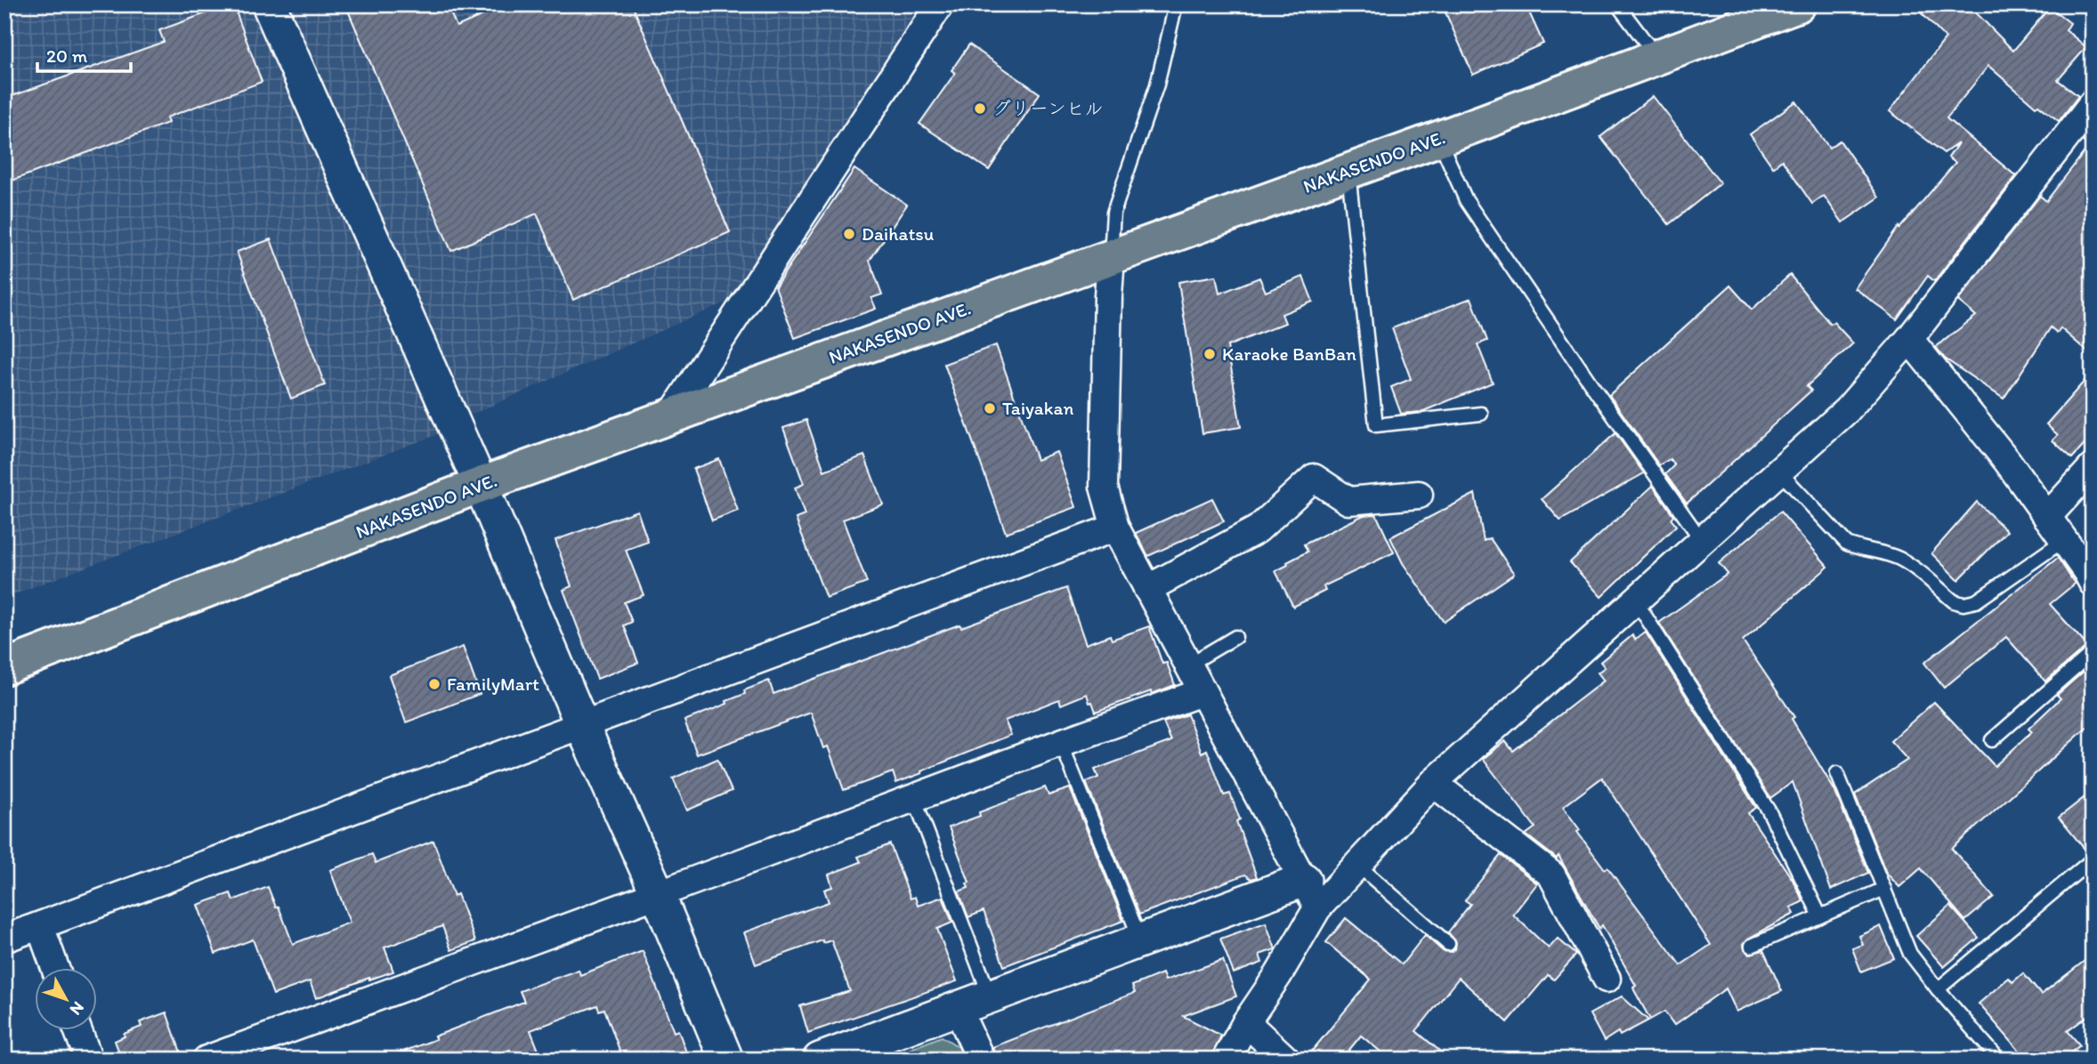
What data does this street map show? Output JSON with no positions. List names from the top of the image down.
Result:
{
  "streets": {
    "highway": ["NAKASENDO AVE."]
  },
  "places": [
    "グリーンヒル",
    "Daihatsu",
    "Karaoke BanBan",
    "Taiyakan",
    "FamilyMart"
  ],
  "scale_bar": "20 m",
  "north": "bottom right"
}
